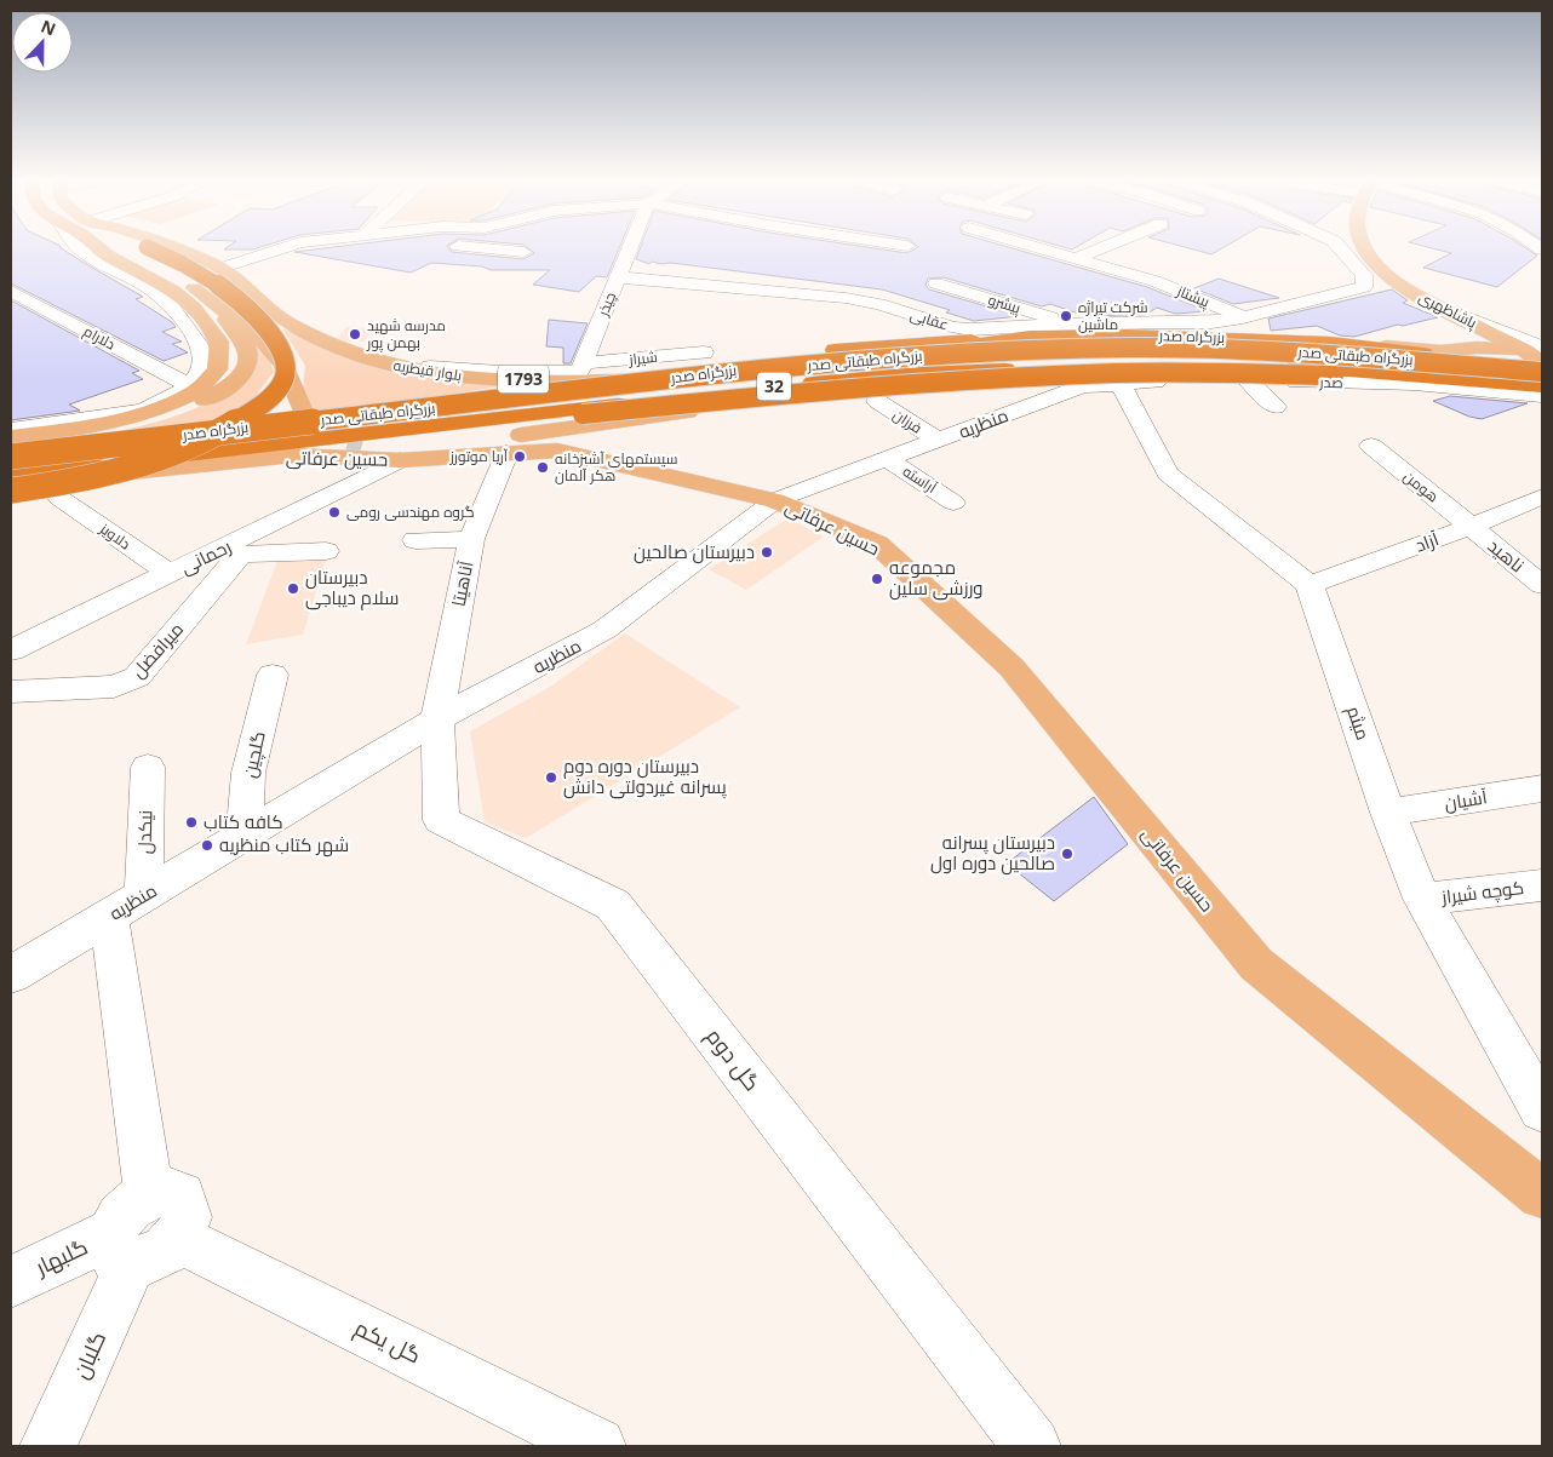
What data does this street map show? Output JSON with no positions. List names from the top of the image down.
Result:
{
  "streets": {
    "highway": ["بزرگراه صدر", "بزرگراه طبقاتی صدر", "32"],
    "main road": [
      "پاشاظهری",
      "بلوار قیطریه",
      "1793",
      "حسین عرفاتی"
    ],
    "street": [
      "پیشتاز",
      "چیذر",
      "پیشرو",
      "عقابی",
      "دلارام",
      "شیراز",
      "صدر",
      "فرزان",
      "منظریه",
      "آراسته",
      "هومن",
      "دلاویز",
      "آزاد",
      "ناهید",
      "رحمانی",
      "آناهیتا",
      "میرافضل",
      "میثم",
      "گلچین",
      "آشیان",
      "نیکدل",
      "کوچه شیراز",
      "گل دوم",
      "گلبهار",
      "گل یکم",
      "گلبان"
    ]
  },
  "crossings": [
    ["پیشتاز", "عقابی"],
    ["چیذر", "عقابی"],
    ["چیذر", "شیراز"],
    ["پیشرو", "عقابی"],
    ["بزرگراه صدر", "بزرگراه طبقاتی صدر"],
    ["بزرگراه صدر", "بلوار قیطریه"],
    ["بزرگراه طبقاتی صدر", "بلوار قیطریه"],
    ["شیراز", "بلوار قیطریه"],
    ["صدر", "منظریه"],
    ["فرزان", "منظریه"],
    ["منظریه", "حسین عرفاتی"],
    ["منظریه", "آراسته"],
    ["منظریه", "آناهیتا"],
    ["منظریه", "گلچین"],
    ["منظریه", "نیکدل"],
    ["منظریه", "گل دوم"],
    ["حسین عرفاتی", "رحمانی"],
    ["حسین عرفاتی", "آناهیتا"],
    ["هومن", "آزاد"],
    ["هومن", "ناهید"],
    ["دلاویز", "رحمانی"],
    ["آزاد", "ناهید"],
    ["آزاد", "میثم"],
    ["آناهیتا", "گل دوم"],
    ["میثم", "آشیان"],
    ["میثم", "کوچه شیراز"],
    ["گلبهار", "گل یکم"],
    ["گلبهار", "گلبان"]
  ],
  "places": [
    "شرکت تیراژه ماشین",
    "مدرسه شهید بهمن پور",
    "آریا موتورز",
    "سیستمهای آشپزخانه هکر آلمان",
    "گروه مهندسی رومی",
    "دبیرستان صالحین",
    "مجموعه ورزشی سلین",
    "دبیرستان سلام دیباجی",
    "دبیرستان دوره دوم پسرانه غیردولتی دانش",
    "کافه کتاب",
    "شهر کتاب منظریه",
    "دبیرستان پسرانه صالحین دوره اول"
  ],
  "north": "top"
}
